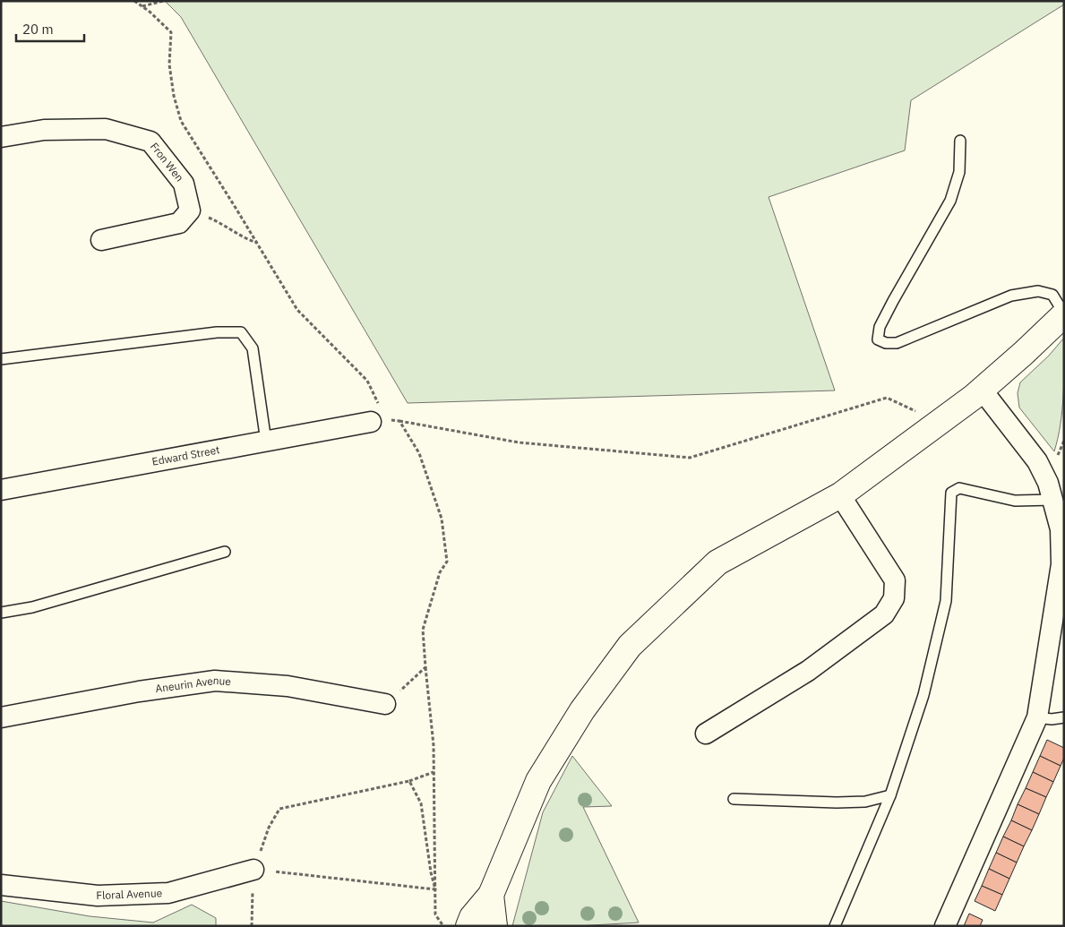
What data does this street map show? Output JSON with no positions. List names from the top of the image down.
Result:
{
  "streets": {
    "street": [
      "Fron Wen",
      "Edward Street",
      "Aneurin Avenue",
      "Floral Avenue"
    ]
  },
  "scale_bar": "20 m"
}
